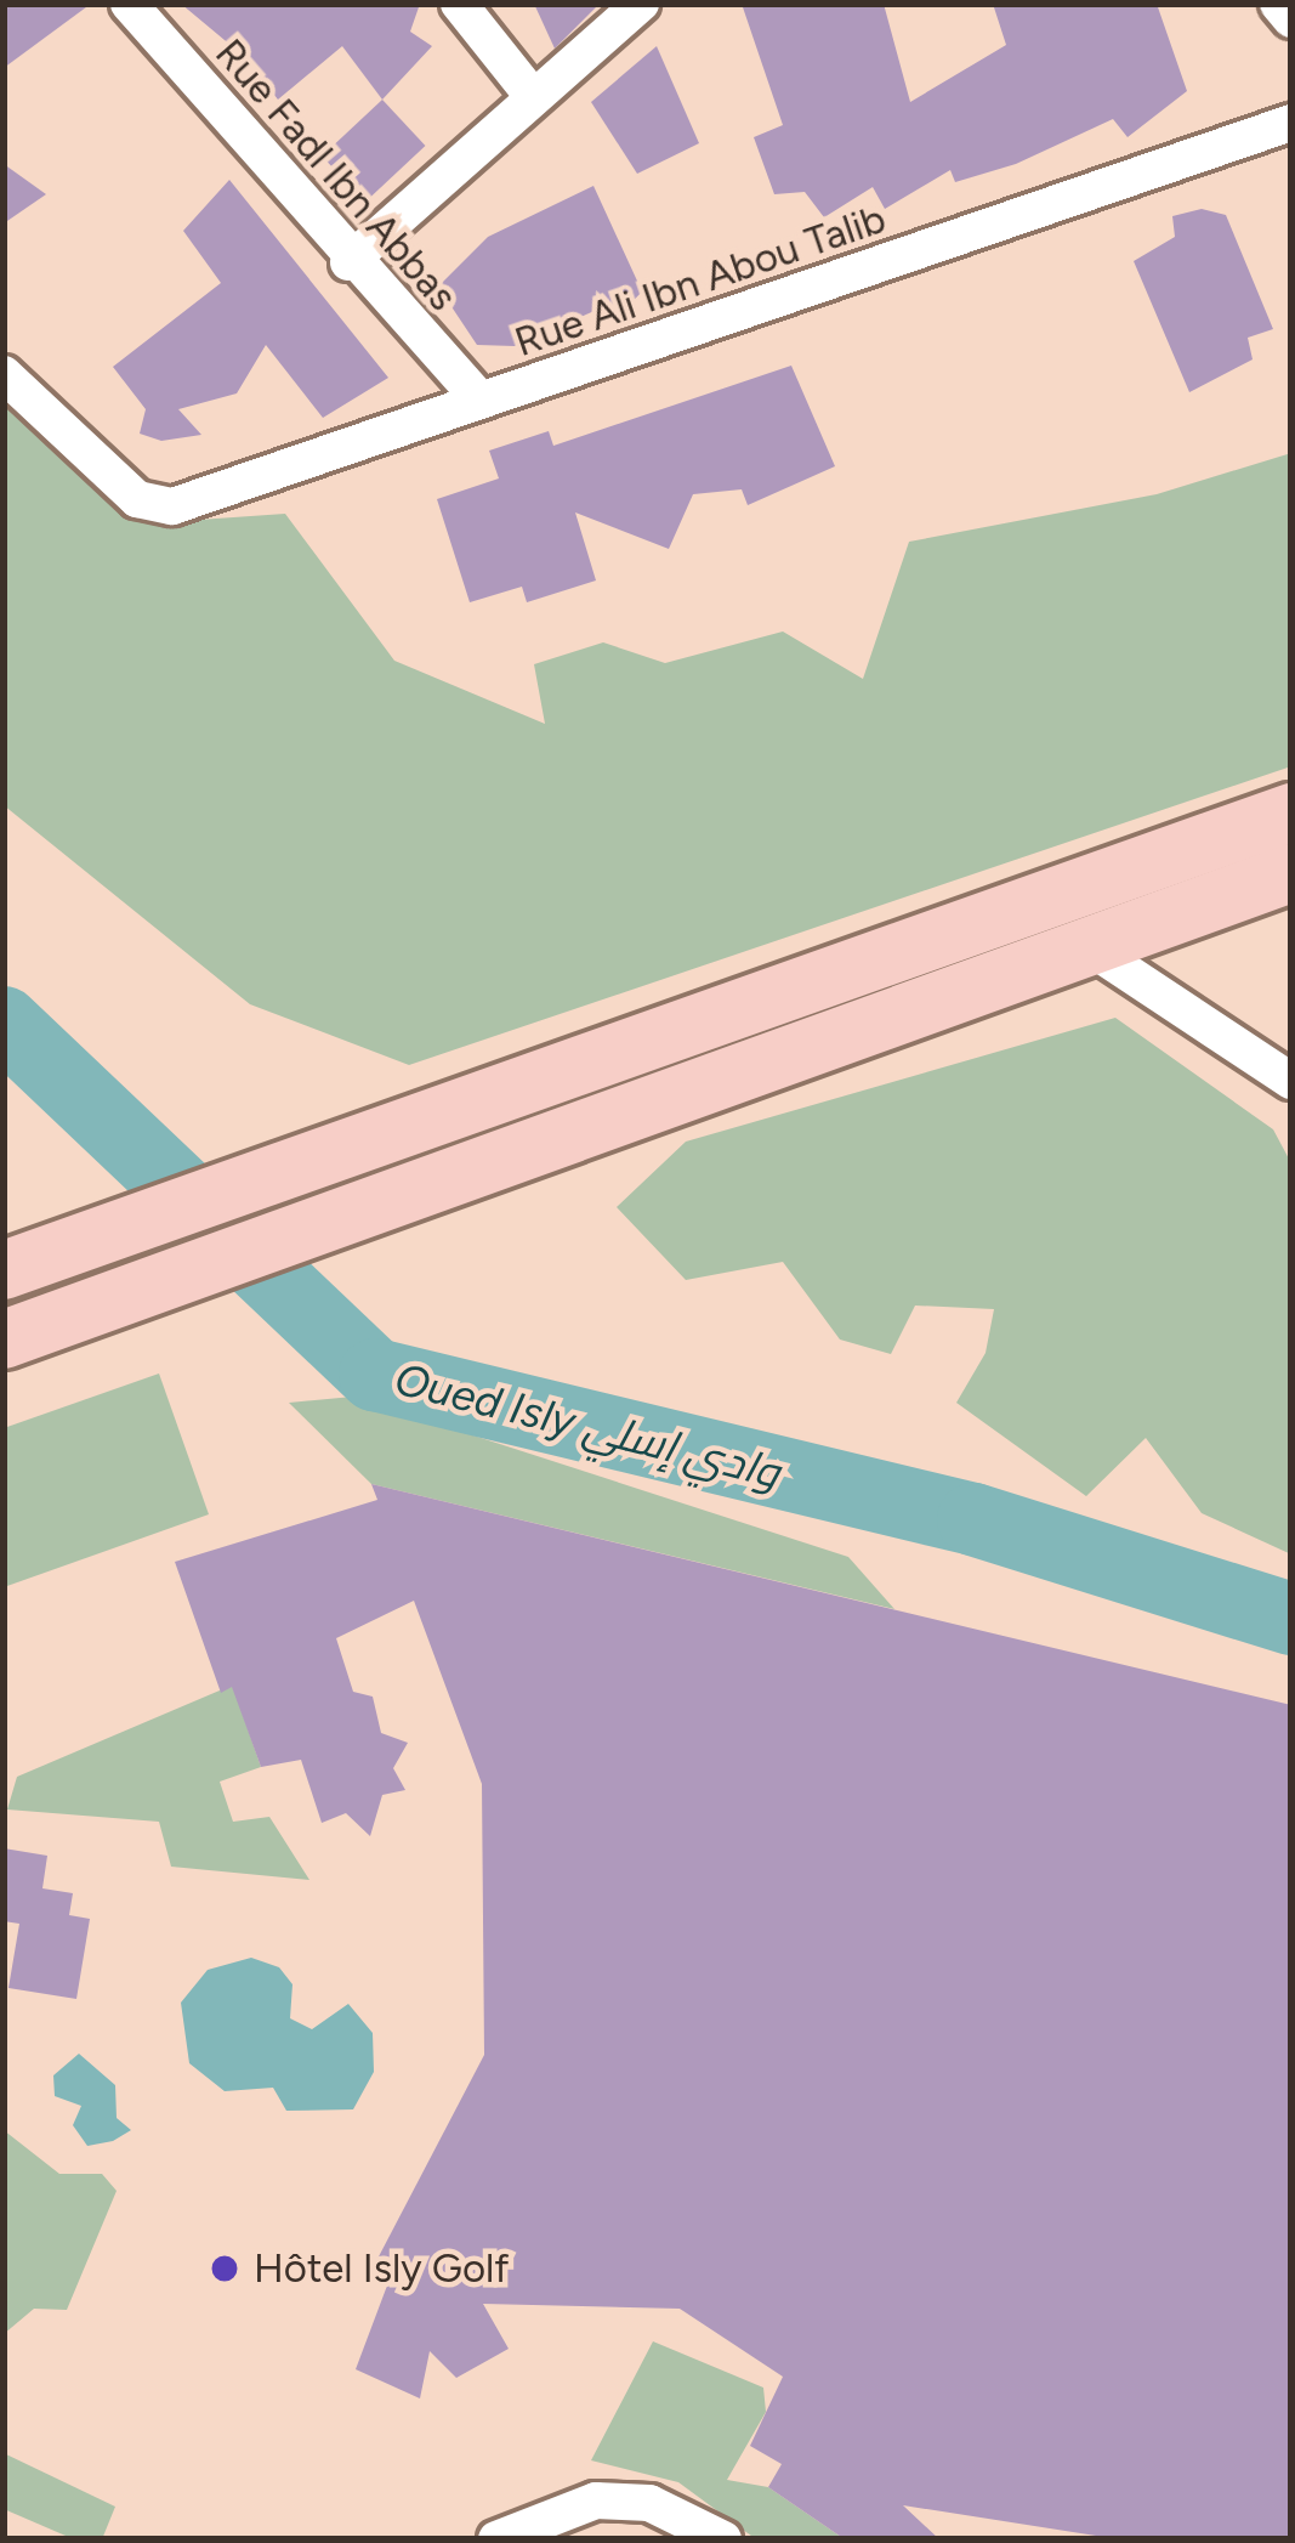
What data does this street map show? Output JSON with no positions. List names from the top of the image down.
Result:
{
  "streets": {
    "street": ["Rue Fadl Ibn Abbas", "Rue Ali Ibn Abou Talib"]
  },
  "crossings": [
    ["Rue Fadl Ibn Abbas", "Rue Ali Ibn Abou Talib"]
  ],
  "water": ["Oued Isly وادي إسلي"],
  "places": ["Hôtel Isly Golf"]
}
